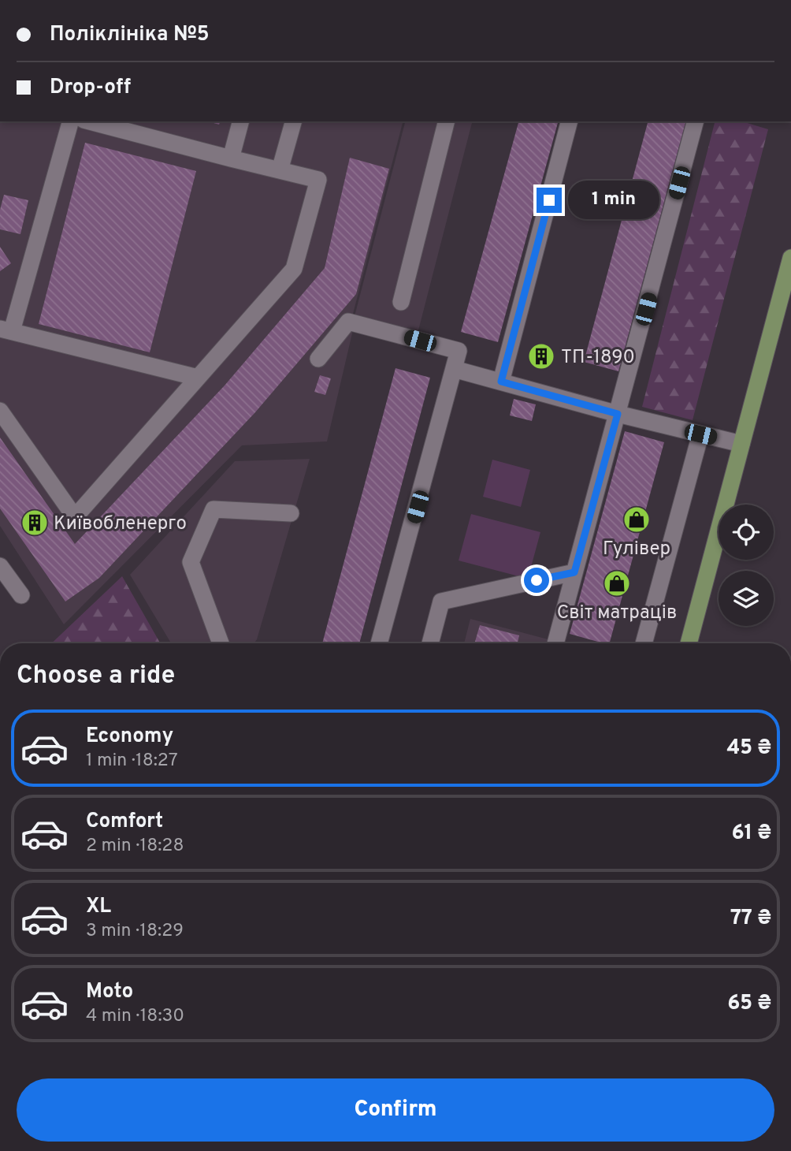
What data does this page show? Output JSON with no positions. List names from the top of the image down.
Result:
{
  "places": {
    "building": ["ТП-1890", "Київобленерго"],
    "shop": ["Гулівер", "Світ матраців"]
  },
  "page": {
    "banner": ["Поліклініка №5", "Drop-off"],
    "bubble": "1 min",
    "heading": "Choose a ride",
    "list": [
      {
        "name": "Economy",
        "note": "1 min · 18:27",
        "value": "45 ₴"
      },
      {
        "name": "Comfort",
        "note": "2 min · 18:28",
        "value": "61 ₴"
      },
      {
        "name": "XL",
        "note": "3 min · 18:29",
        "value": "77 ₴"
      },
      {
        "name": "Moto",
        "note": "4 min · 18:30",
        "value": "65 ₴"
      }
    ],
    "buttons": "Confirm"
  }
}
